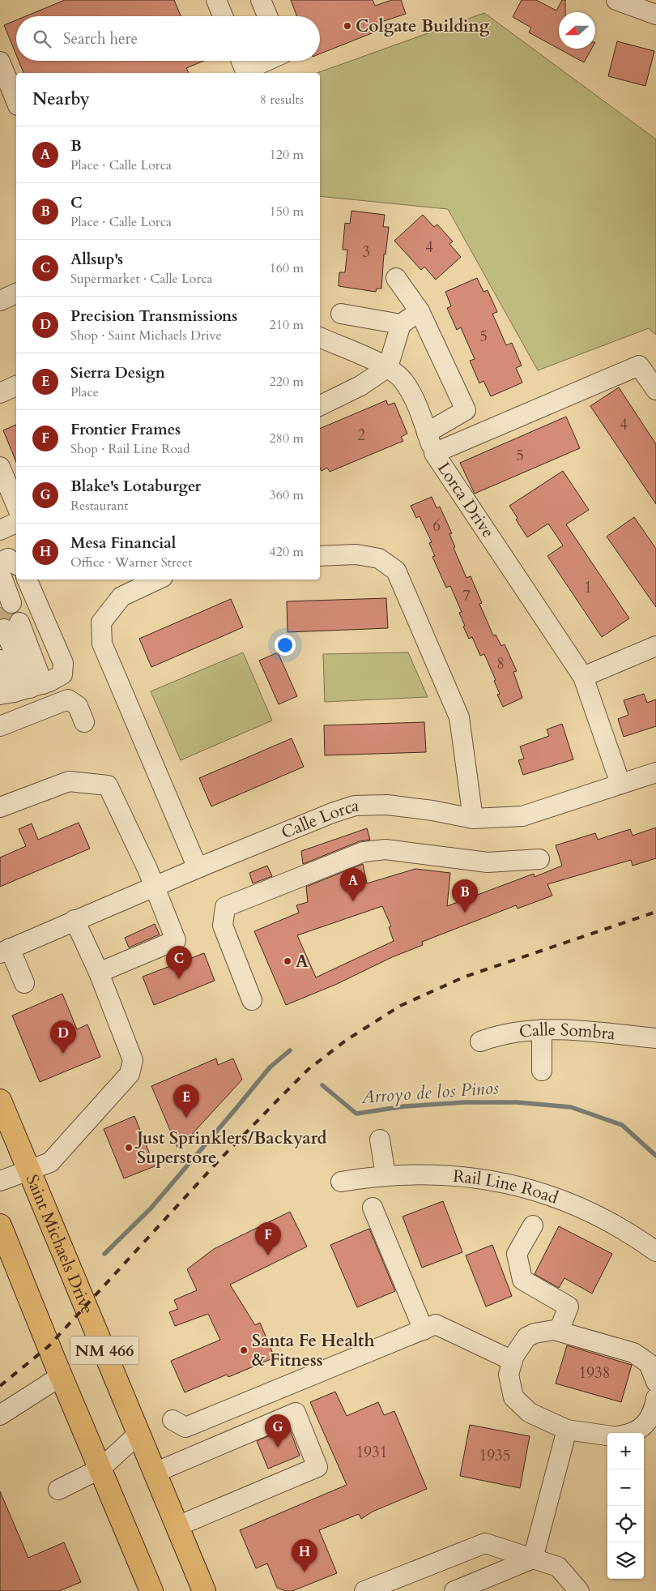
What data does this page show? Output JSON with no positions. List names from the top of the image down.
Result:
{
  "streets": {
    "main road": ["Saint Michaels Drive", "NM 466"],
    "street": [
      "Lorca Drive",
      "Calle Lorca",
      "Calle Sombra",
      "Rail Line Road"
    ]
  },
  "crossings": [
    ["Lorca Drive", "Calle Lorca"]
  ],
  "water": ["Arroyo de los Pinos"],
  "places": [
    "Colgate Building",
    "A",
    "Just Sprinklers/Backyard Superstore",
    "Santa Fe Health & Fitness"
  ],
  "house_numbers": [
    "4",
    "3",
    "5",
    "4",
    "2",
    "5",
    "6",
    "1",
    "7",
    "8",
    "1938",
    "1931",
    "1935"
  ],
  "north": "left",
  "page": {
    "search": "Search here",
    "heading": ["Nearby", "8 results"],
    "list": [
      {
        "mark": "A",
        "name": "B",
        "note": "Place · Calle Lorca",
        "value": "120 m"
      },
      {
        "mark": "B",
        "name": "C",
        "note": "Place · Calle Lorca",
        "value": "150 m"
      },
      {
        "mark": "C",
        "name": "Allsup's",
        "note": "Supermarket · Calle Lorca",
        "value": "160 m"
      },
      {
        "mark": "D",
        "name": "Precision Transmissions",
        "note": "Shop · Saint Michaels Drive",
        "value": "210 m"
      },
      {
        "mark": "E",
        "name": "Sierra Design",
        "note": "Place",
        "value": "220 m"
      },
      {
        "mark": "F",
        "name": "Frontier Frames",
        "note": "Shop · Rail Line Road",
        "value": "280 m"
      },
      {
        "mark": "G",
        "name": "Blake's Lotaburger",
        "note": "Restaurant",
        "value": "360 m"
      },
      {
        "mark": "H",
        "name": "Mesa Financial",
        "note": "Office · Warner Street",
        "value": "420 m"
      }
    ],
    "pins": [
      "A",
      "B",
      "C",
      "D",
      "E",
      "F",
      "G",
      "H"
    ],
    "map_buttons": ["+", "−"]
  }
}
